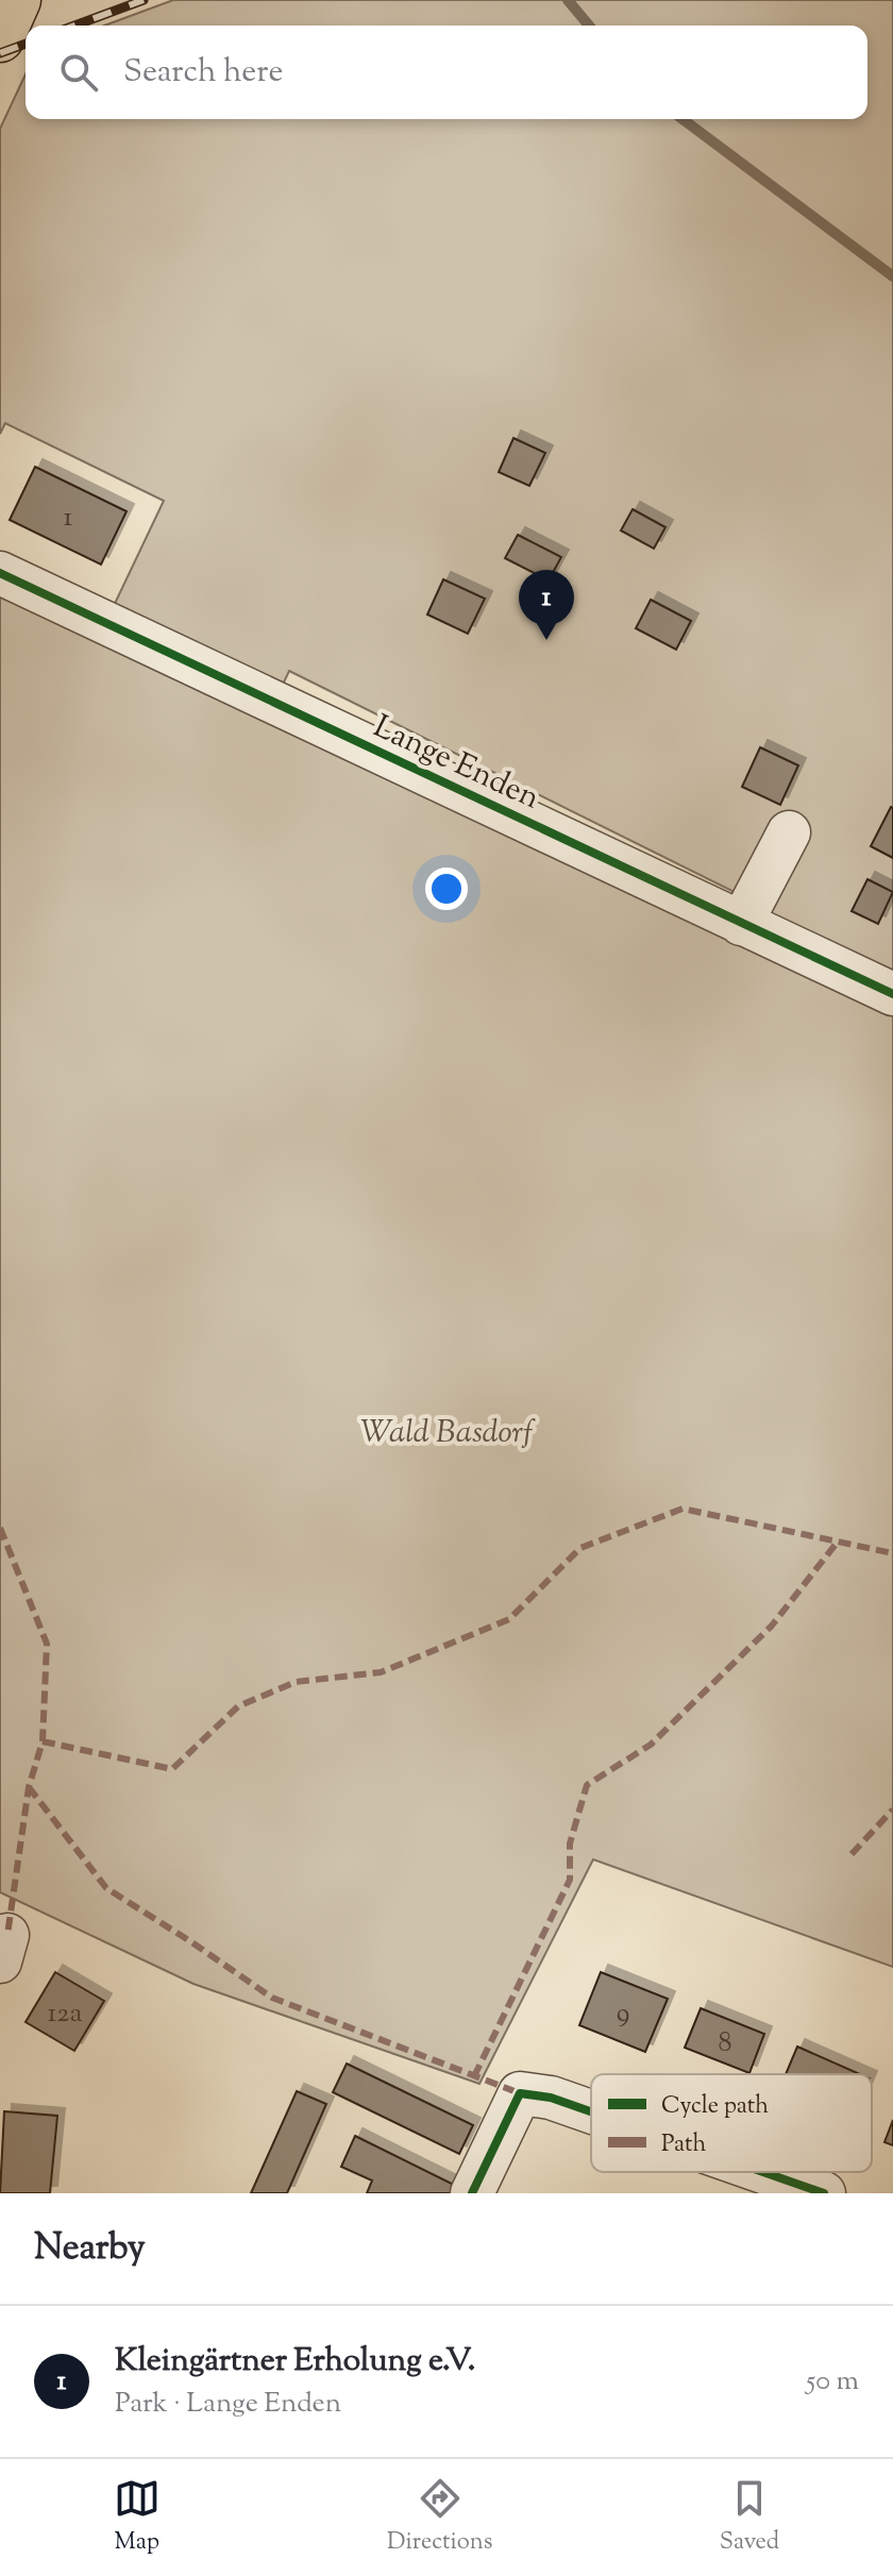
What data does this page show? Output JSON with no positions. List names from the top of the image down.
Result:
{
  "streets": {
    "street": ["Lange Enden"]
  },
  "parks": ["Wald Basdorf"],
  "house_numbers": [
    "1",
    "12a",
    "9",
    "8"
  ],
  "legend": ["Cycle path", "Path"],
  "page": {
    "search": "Search here",
    "pins": "1",
    "heading": "Nearby",
    "list": [
      {
        "mark": "1",
        "name": "Kleingärtner Erholung e.V.",
        "note": "Park · Lange Enden",
        "value": "50 m"
      }
    ],
    "nav": ["Map", "Directions", "Saved"]
  }
}
